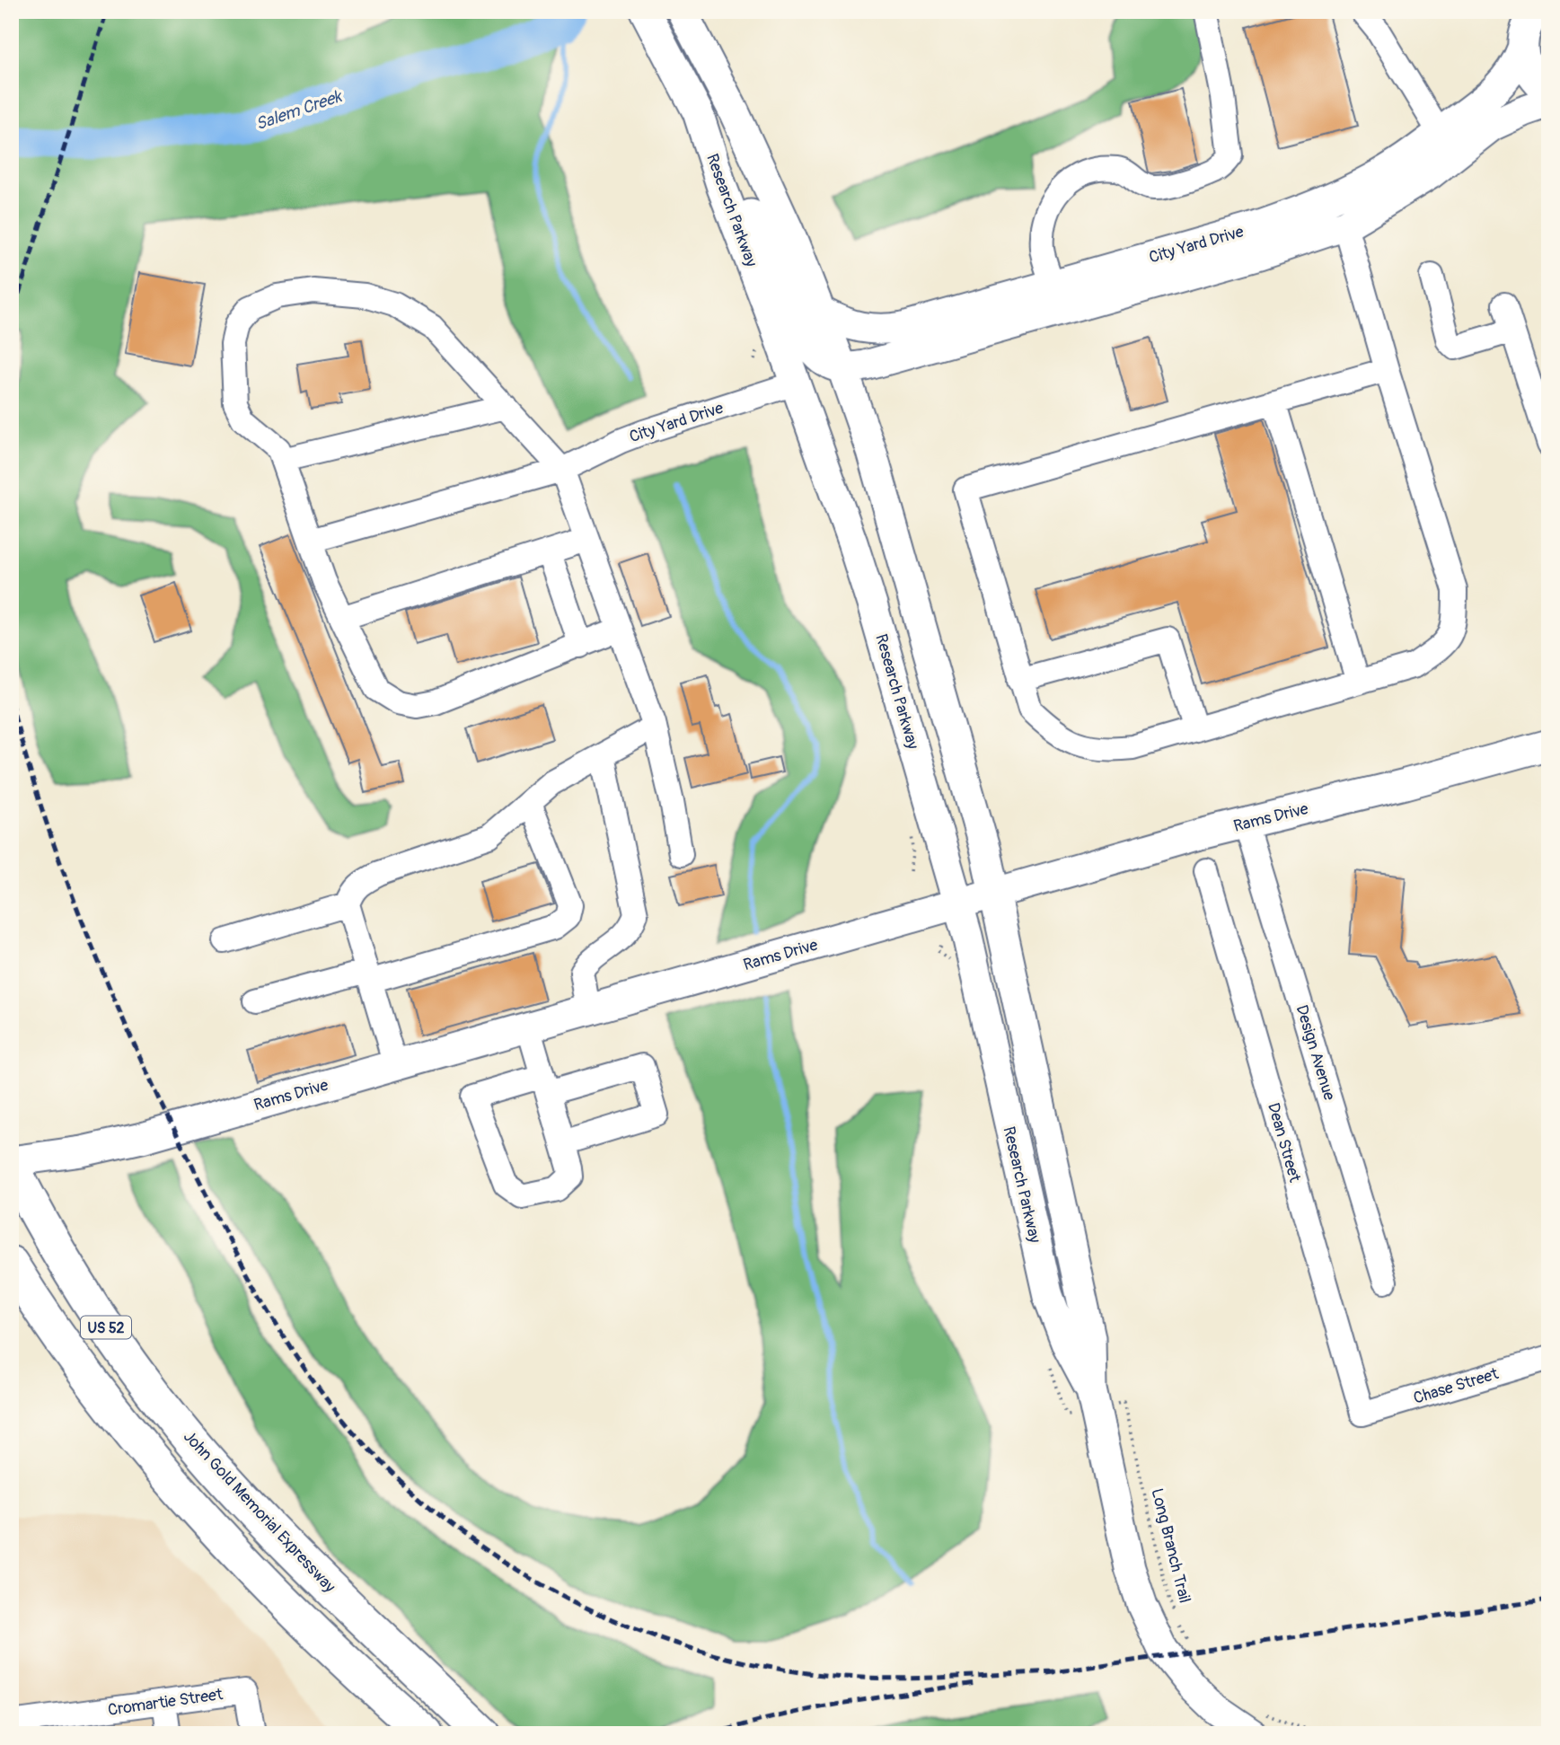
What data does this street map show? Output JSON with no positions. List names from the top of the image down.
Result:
{
  "streets": {
    "highway": ["US 52", "John Gold Memorial Expressway"],
    "main road": ["Research Parkway", "City Yard Drive", "Rams Drive"],
    "street": [
      "Design Avenue",
      "Dean Street",
      "Chase Street",
      "Cromartie Street"
    ],
    "path": ["Long Branch Trail"]
  },
  "crossings": [
    ["Research Parkway", "City Yard Drive"],
    ["Research Parkway", "Rams Drive"],
    ["Research Parkway", "Long Branch Trail"],
    ["Rams Drive", "Design Avenue"],
    ["Rams Drive", "John Gold Memorial Expressway"],
    ["Dean Street", "Chase Street"]
  ],
  "water": ["Salem Creek"]
}
